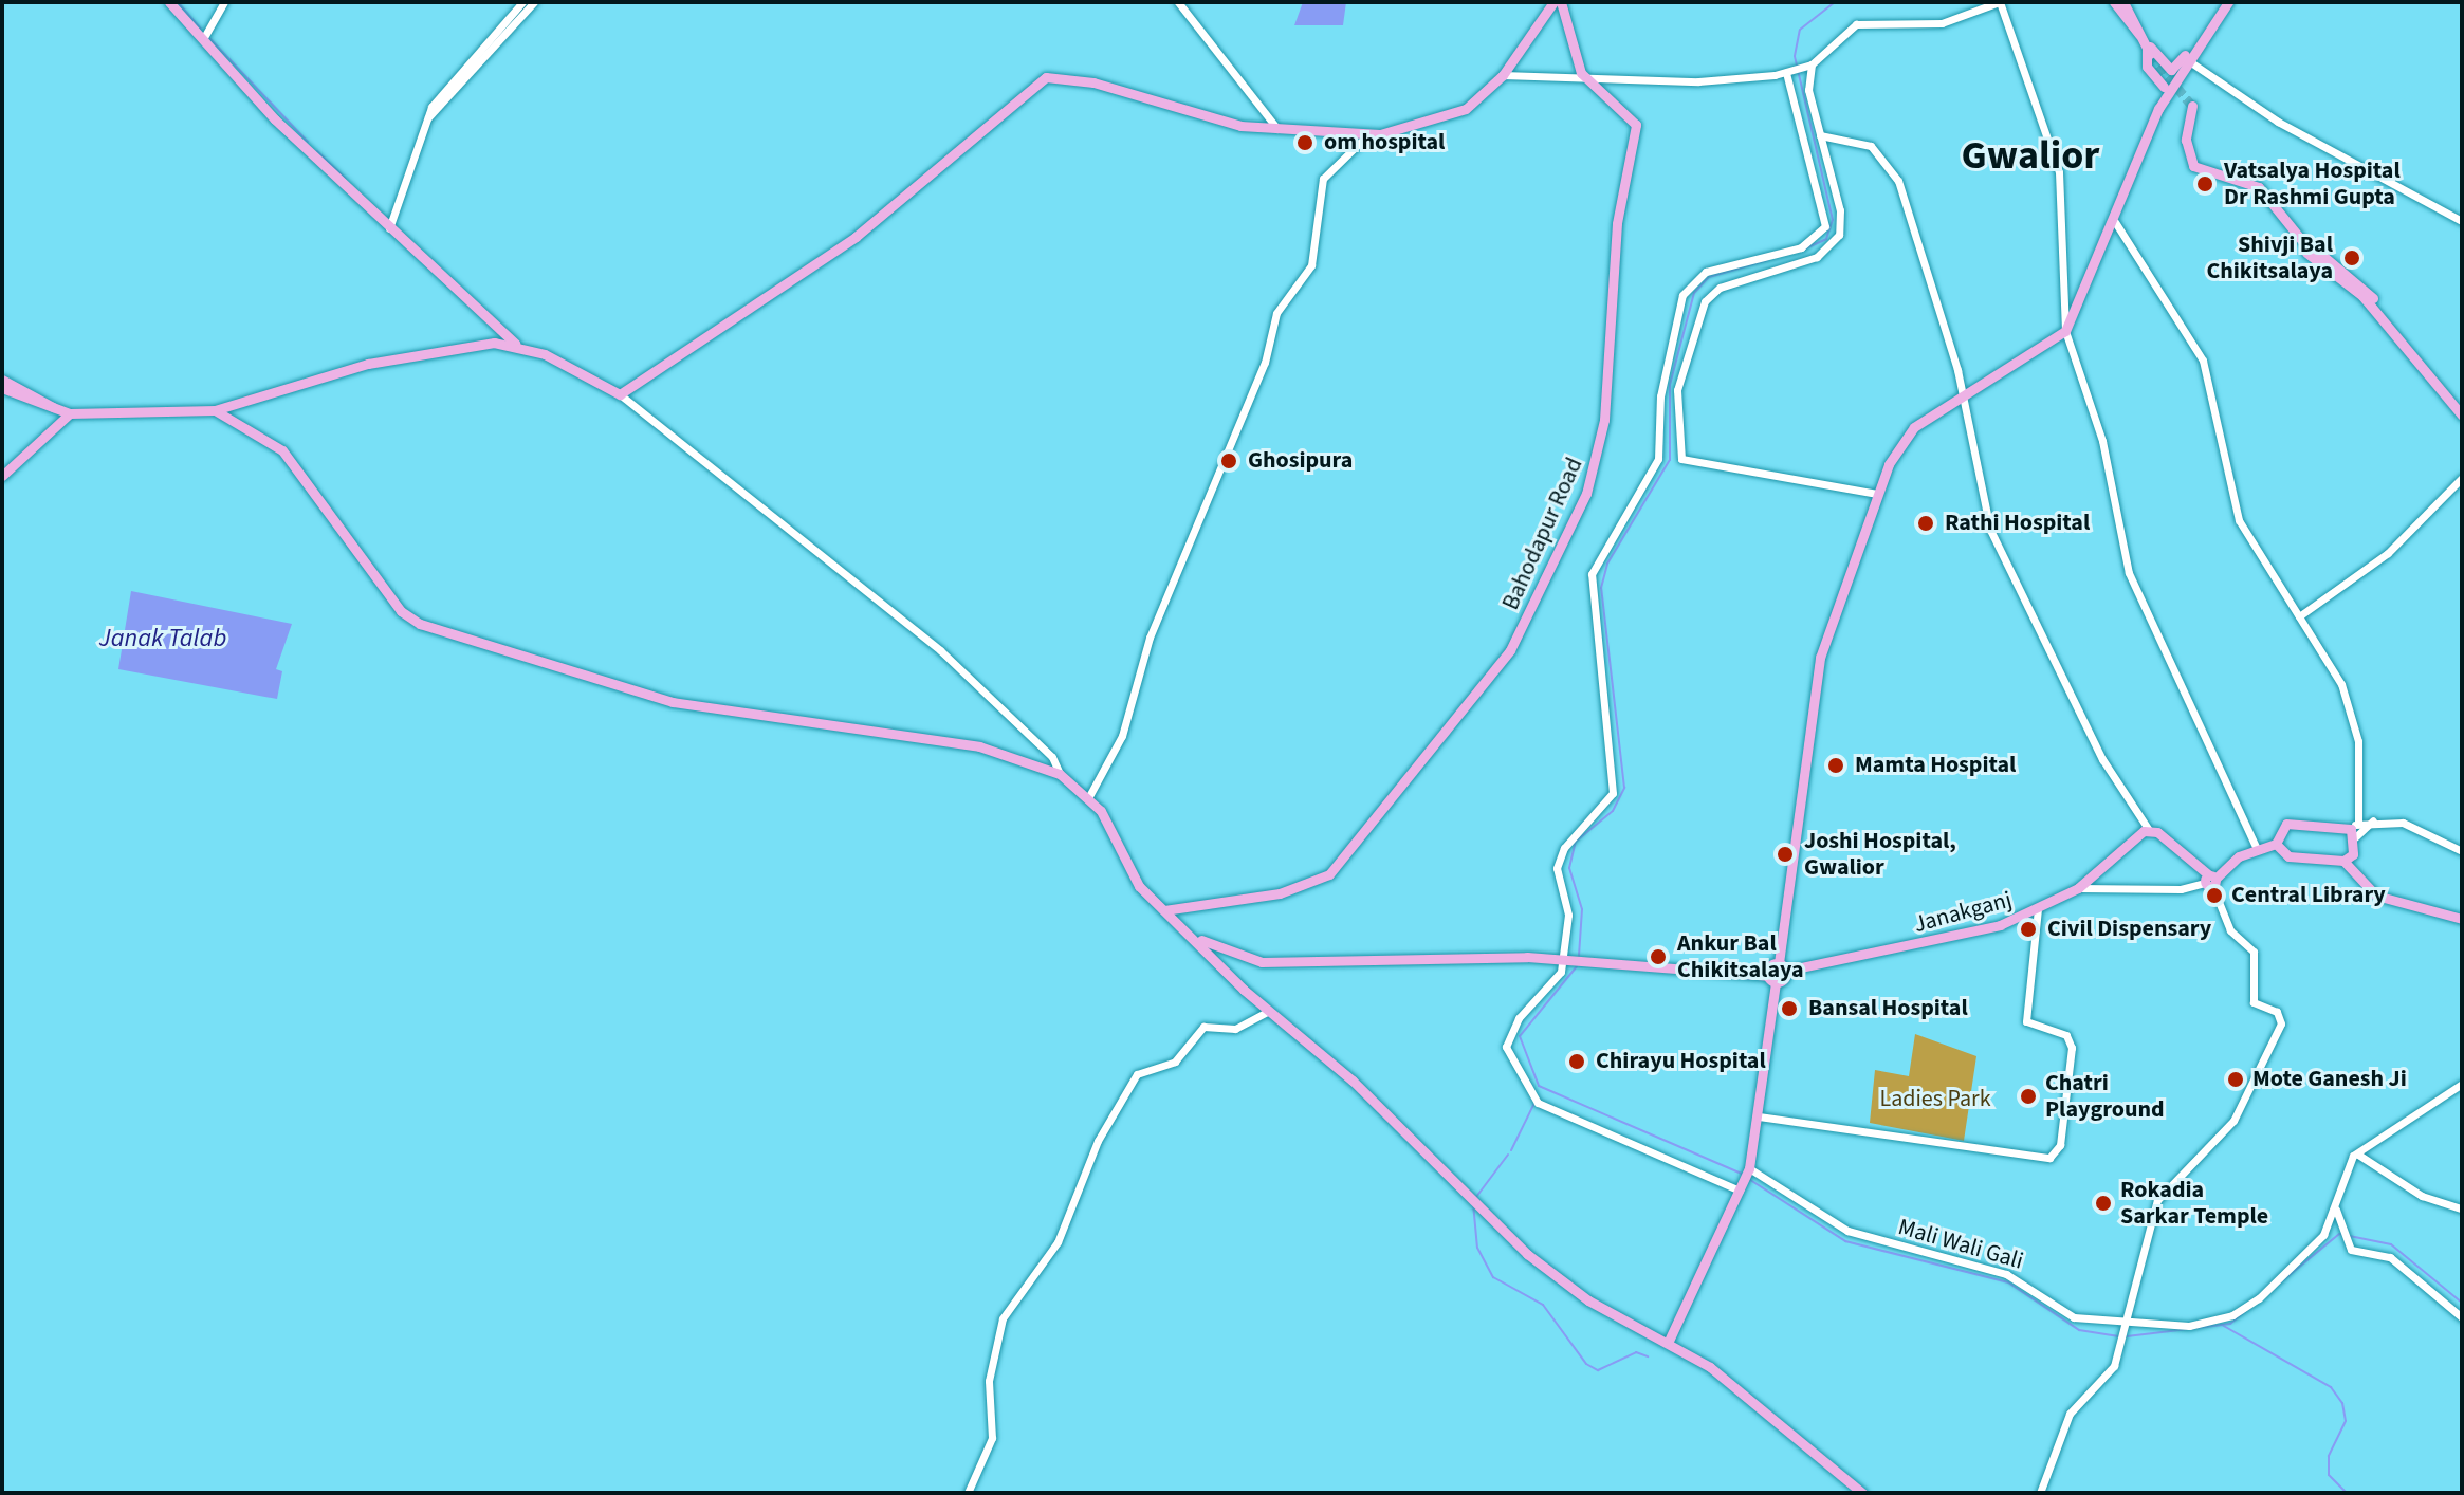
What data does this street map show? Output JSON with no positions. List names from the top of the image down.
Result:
{
  "streets": {
    "main road": ["Bahodapur Road", "Janakganj"],
    "street": ["Mali Wali Gali"]
  },
  "districts": ["Gwalior"],
  "water": ["Janak Talab"],
  "parks": ["Ladies Park"],
  "places": [
    "om hospital",
    "Vatsalya Hospital Dr Rashmi Gupta",
    "Shivji Bal Chikitsalaya",
    "Ghosipura",
    "Rathi Hospital",
    "Mamta Hospital",
    "Joshi Hospital, Gwalior",
    "Central Library",
    "Civil Dispensary",
    "Ankur Bal Chikitsalaya",
    "Bansal Hospital",
    "Chirayu Hospital",
    "Mote Ganesh Ji",
    "Chatri Playground",
    "Rokadia Sarkar Temple"
  ]
}
